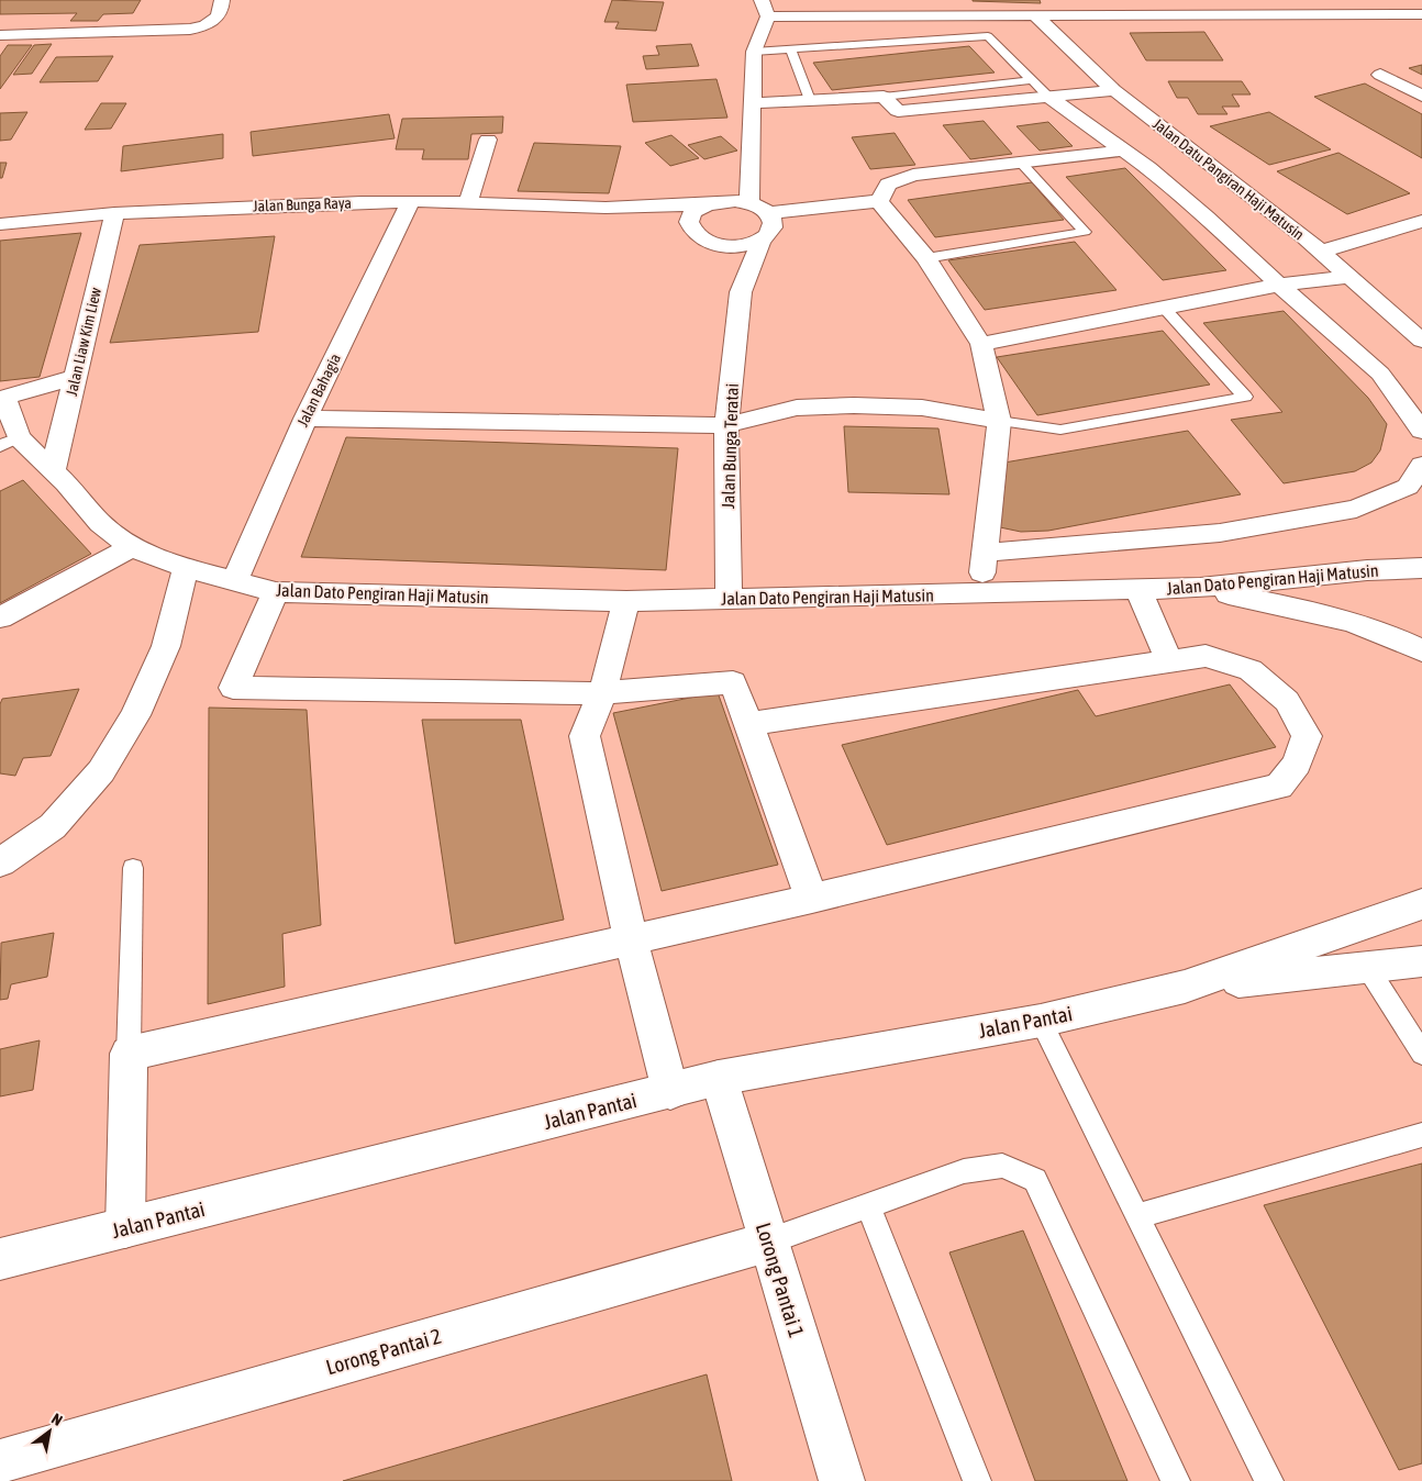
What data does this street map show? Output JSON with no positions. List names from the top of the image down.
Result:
{
  "streets": {
    "street": [
      "Jalan Datu Pangiran Haji Matusin",
      "Jalan Bunga Raya",
      "Jalan Liaw Kim Liew",
      "Jalan Bahagia",
      "Jalan Bunga Teratai",
      "Jalan Dato Pengiran Haji Matusin",
      "Jalan Pantai",
      "Lorong Pantai 1",
      "Lorong Pantai 2"
    ]
  },
  "crossings": [
    ["Jalan Bunga Raya", "Jalan Liaw Kim Liew"],
    ["Jalan Bunga Raya", "Jalan Bahagia"],
    ["Jalan Bahagia", "Jalan Dato Pengiran Haji Matusin"],
    ["Jalan Bunga Teratai", "Jalan Dato Pengiran Haji Matusin"],
    ["Jalan Pantai", "Lorong Pantai 1"],
    ["Lorong Pantai 1", "Lorong Pantai 2"]
  ],
  "north": "top right"
}
